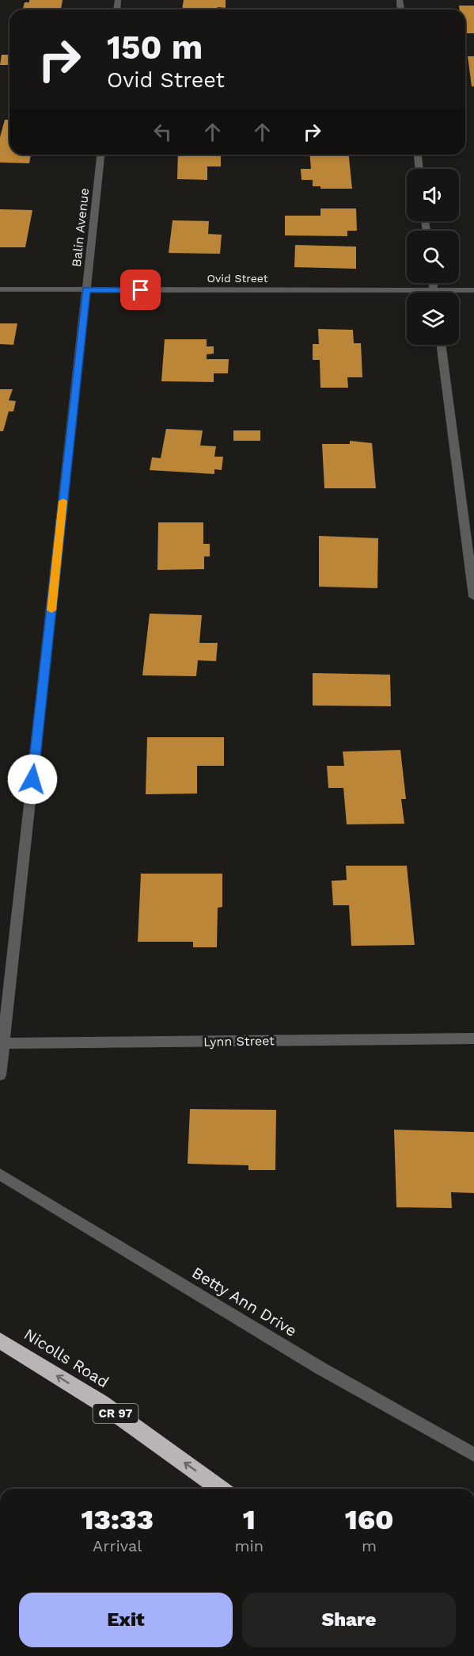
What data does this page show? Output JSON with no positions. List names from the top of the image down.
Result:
{
  "streets": {
    "highway": ["Nicolls Road", "CR 97"],
    "street": [
      "Balin Avenue",
      "Ovid Street",
      "Lynn Street",
      "Betty Ann Drive"
    ]
  },
  "crossings": [
    ["Balin Avenue", "Ovid Street"],
    ["Balin Avenue", "Lynn Street"]
  ],
  "one_way": ["Nicolls Road"],
  "page": {
    "turn": ["150 m", "Ovid Street"],
    "eta": [
      "13:33",
      "Arrival",
      "1",
      "min",
      "160",
      "m"
    ],
    "buttons": ["Exit", "Share"]
  }
}
